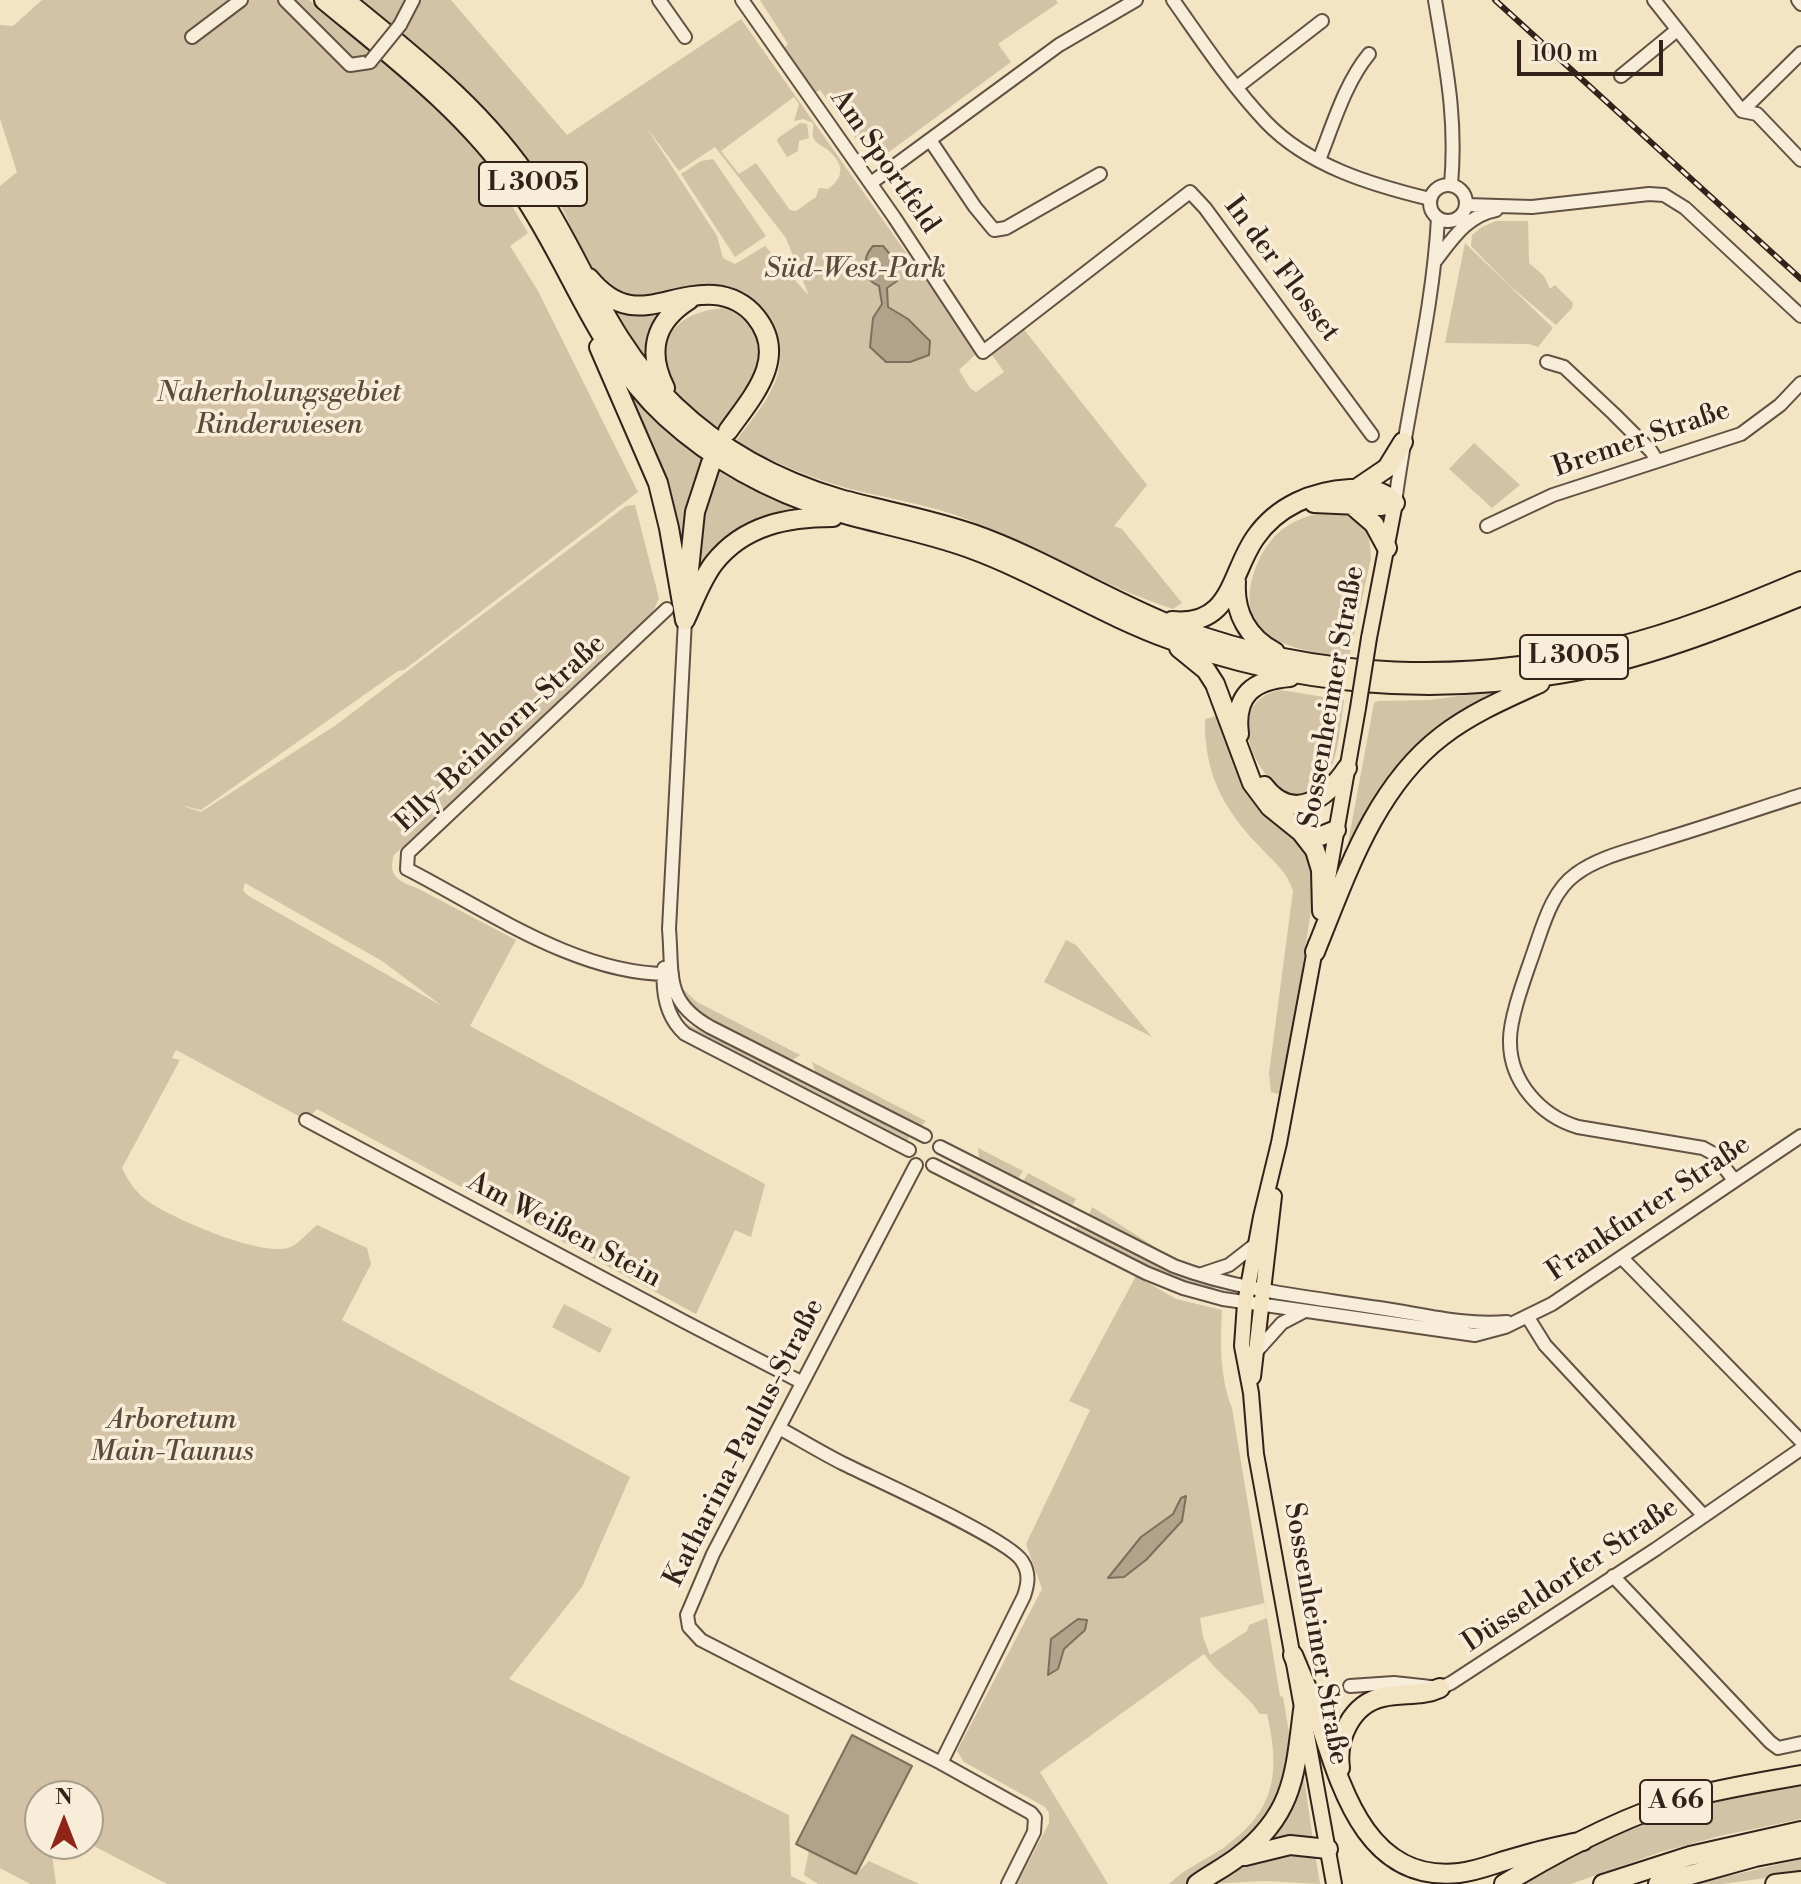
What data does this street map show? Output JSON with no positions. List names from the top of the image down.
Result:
{
  "streets": {
    "highway": ["L 3005", "A 66"],
    "main road": ["Sossenheimer Straße"],
    "street": [
      "Am Sportfeld",
      "In der Flosset",
      "Bremer Straße",
      "Elly-Beinhorn-Straße",
      "Frankfurter Straße",
      "Am Weißen Stein",
      "Katharina-Paulus-Straße",
      "Düsseldorfer Straße"
    ]
  },
  "crossings": [
    ["Am Sportfeld", "In der Flosset"],
    ["Sossenheimer Straße", "Frankfurter Straße"],
    ["Am Weißen Stein", "Katharina-Paulus-Straße"]
  ],
  "parks": ["Süd-West-Park", "Naherholungsgebiet Rinderwiesen", "Arboretum Main-Taunus"],
  "scale_bar": "100 m",
  "north": "top"
}
